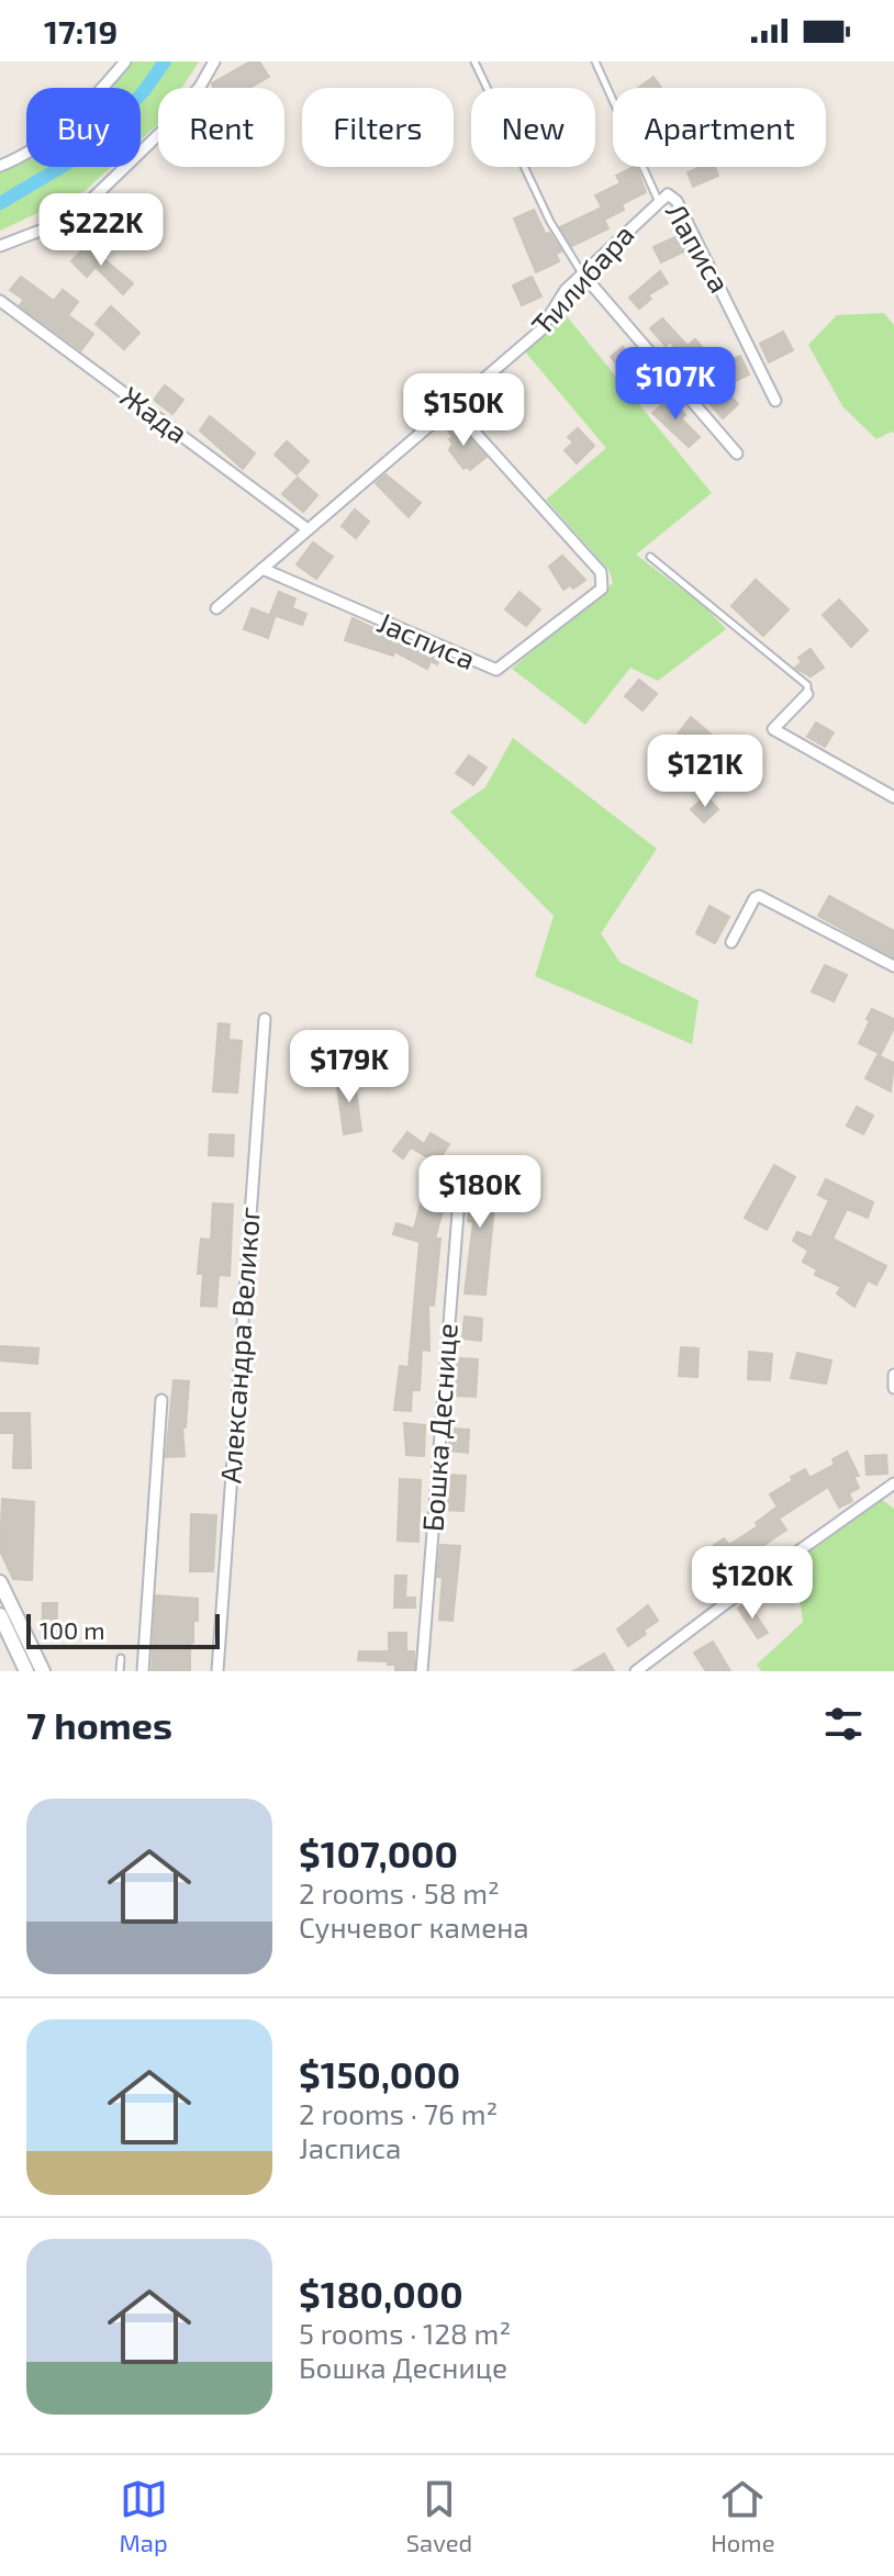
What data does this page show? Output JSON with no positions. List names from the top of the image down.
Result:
{
  "streets": {
    "street": [
      "Лаписа",
      "Ћилибара",
      "Жада",
      "Јасписа",
      "Александра Великог",
      "Бошка Деснице"
    ]
  },
  "crossings": [
    ["Лаписа", "Ћилибара"],
    ["Ћилибара", "Жада"],
    ["Ћилибара", "Јасписа"]
  ],
  "scale_bar": "100 m",
  "page": {
    "status": "17:19",
    "chip": [
      "Buy",
      "Rent",
      "Filters",
      "New",
      "Apartment"
    ],
    "price": [
      "$222K",
      "$107K",
      "$150K",
      "$121K",
      "$179K",
      "$180K",
      "$120K"
    ],
    "scale": "100 m",
    "heading": "7 homes",
    "list": [
      {
        "name": "$107,000",
        "note": "2 rooms · 58 m² · Сунчевог камена"
      },
      {
        "name": "$150,000",
        "note": "2 rooms · 76 m² · Јасписа"
      },
      {
        "name": "$180,000",
        "note": "5 rooms · 128 m² · Бошка Деснице"
      }
    ],
    "tabs": ["Map", "Saved", "Home"]
  }
}
